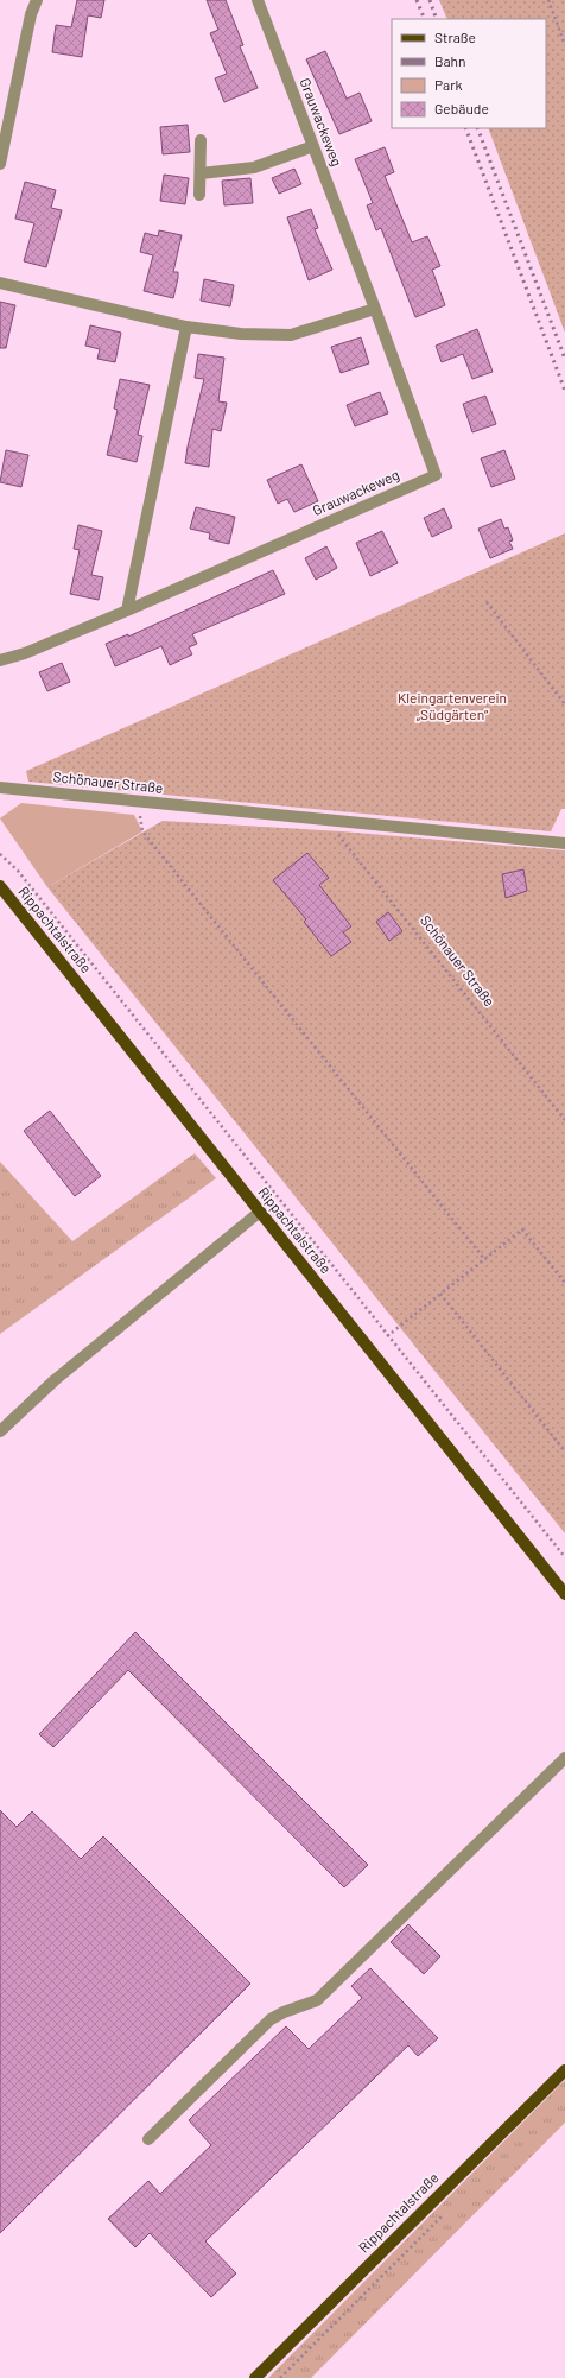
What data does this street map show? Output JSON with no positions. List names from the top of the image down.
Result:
{
  "streets": {
    "main road": ["Rippachtalstraße"],
    "street": ["Grauwackeweg", "Schönauer Straße"]
  },
  "parks": ["Kleingartenverein „Südgärten“"],
  "legend": [
    "Straße",
    "Bahn",
    "Park",
    "Gebäude"
  ]
}
